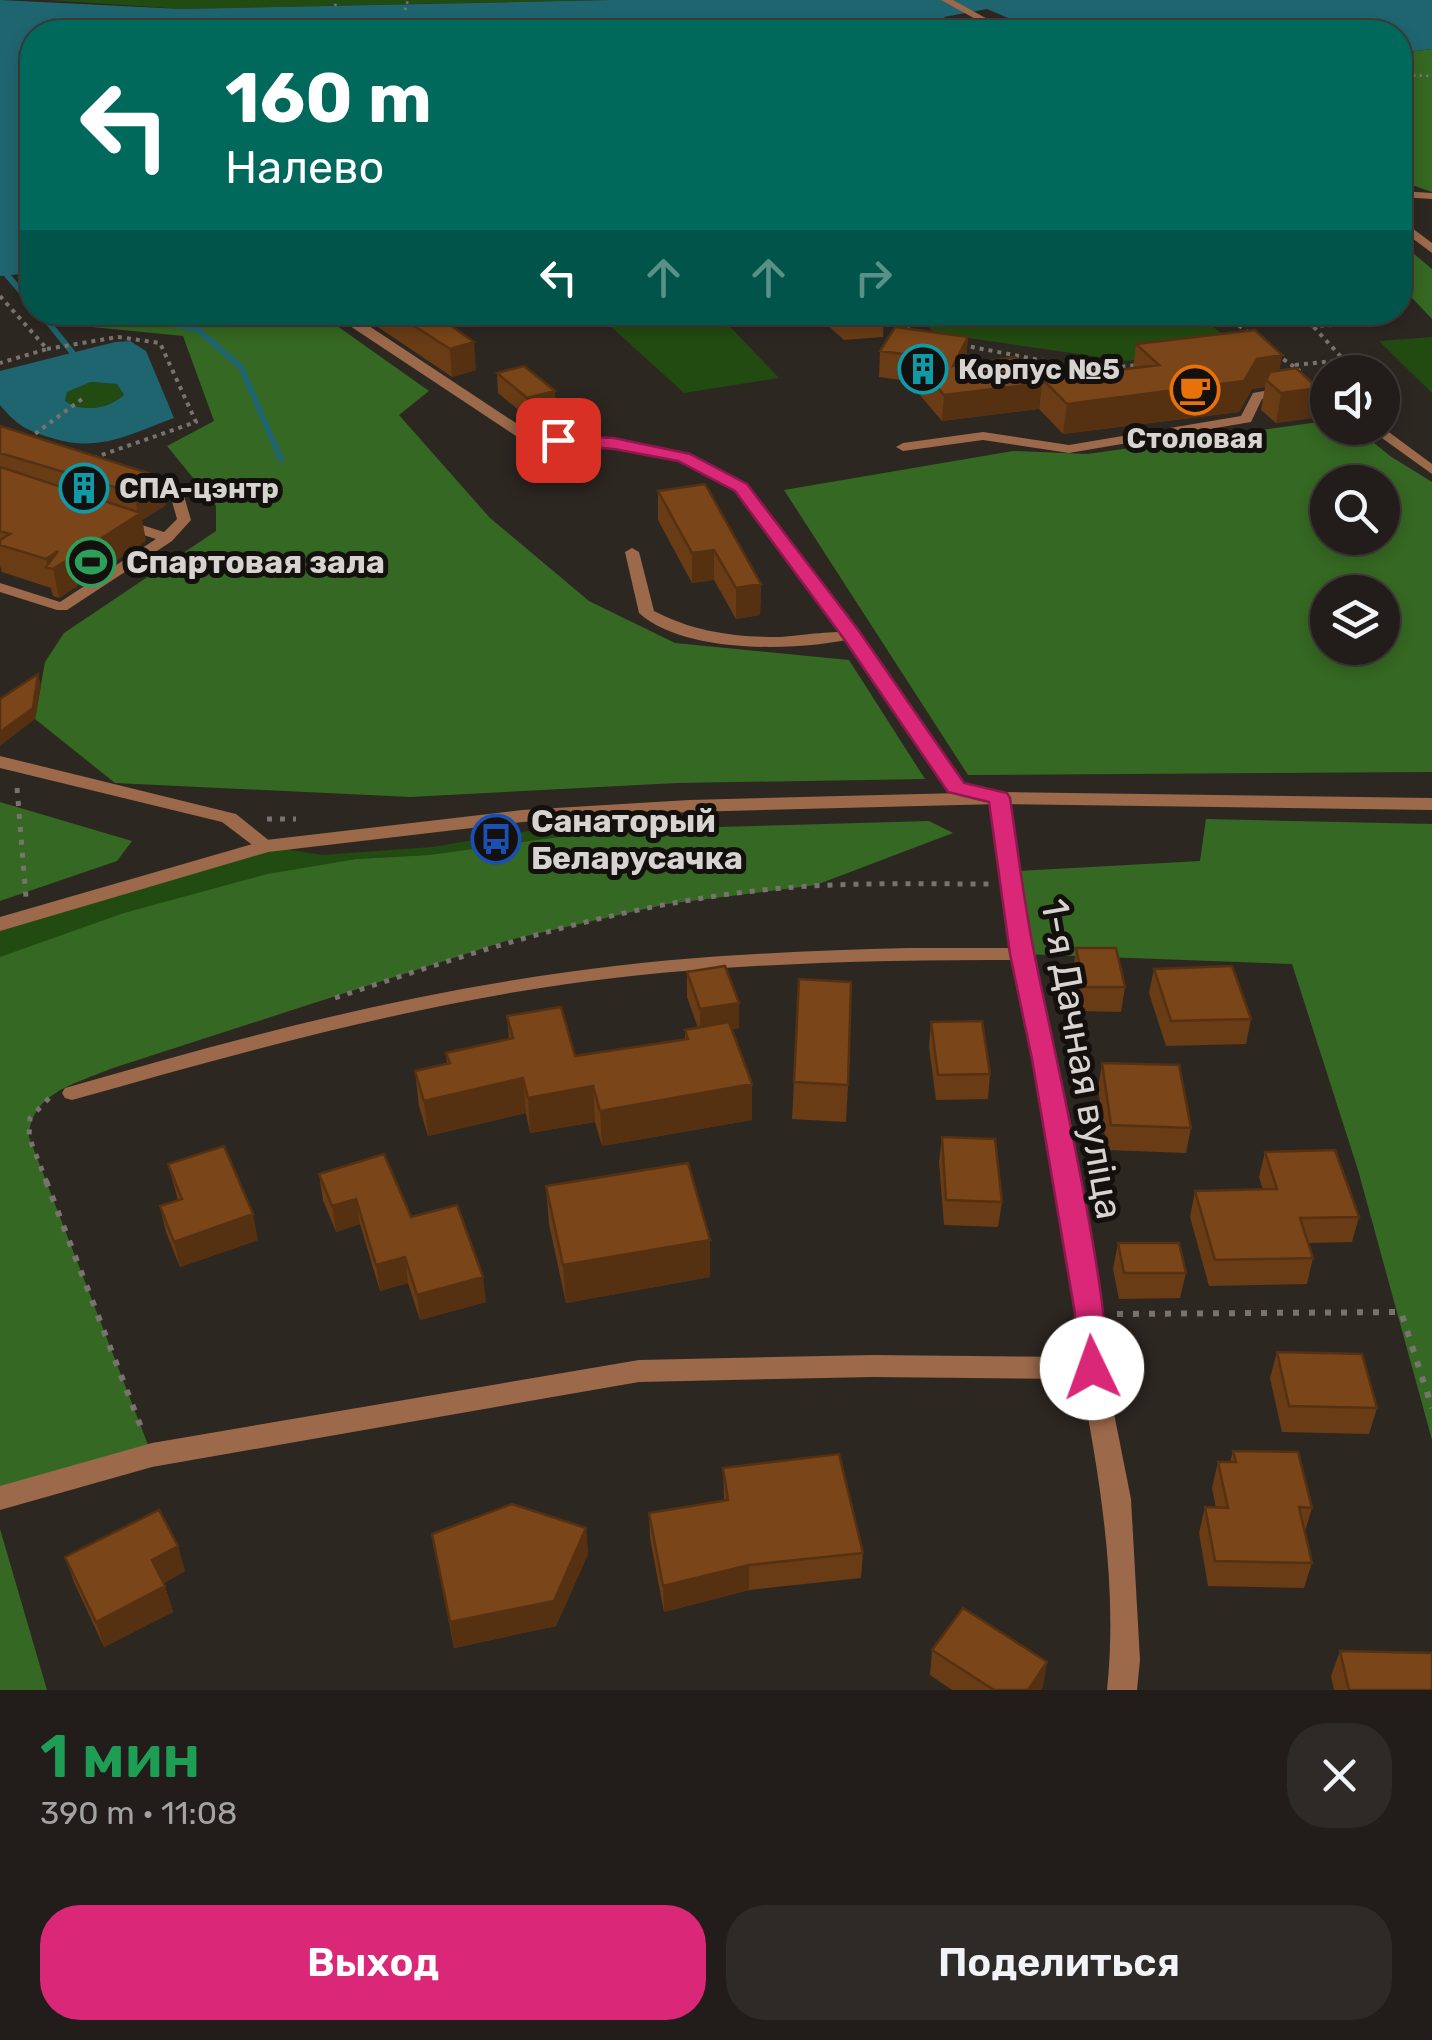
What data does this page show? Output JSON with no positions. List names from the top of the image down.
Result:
{
  "streets": {
    "street": ["1-я Дачная вуліца"]
  },
  "places": {
    "building": ["Корпус №5", "СПА-цэнтр"],
    "cafe": ["Столовая"],
    "sports": ["Спартовая зала"],
    "bus stop": ["Санаторый Беларусачка"]
  },
  "page": {
    "turn": ["160 m", "Налево"],
    "heading": ["1 мин", "390 m · 11:08"],
    "buttons": ["Выход", "Поделиться"]
  }
}
